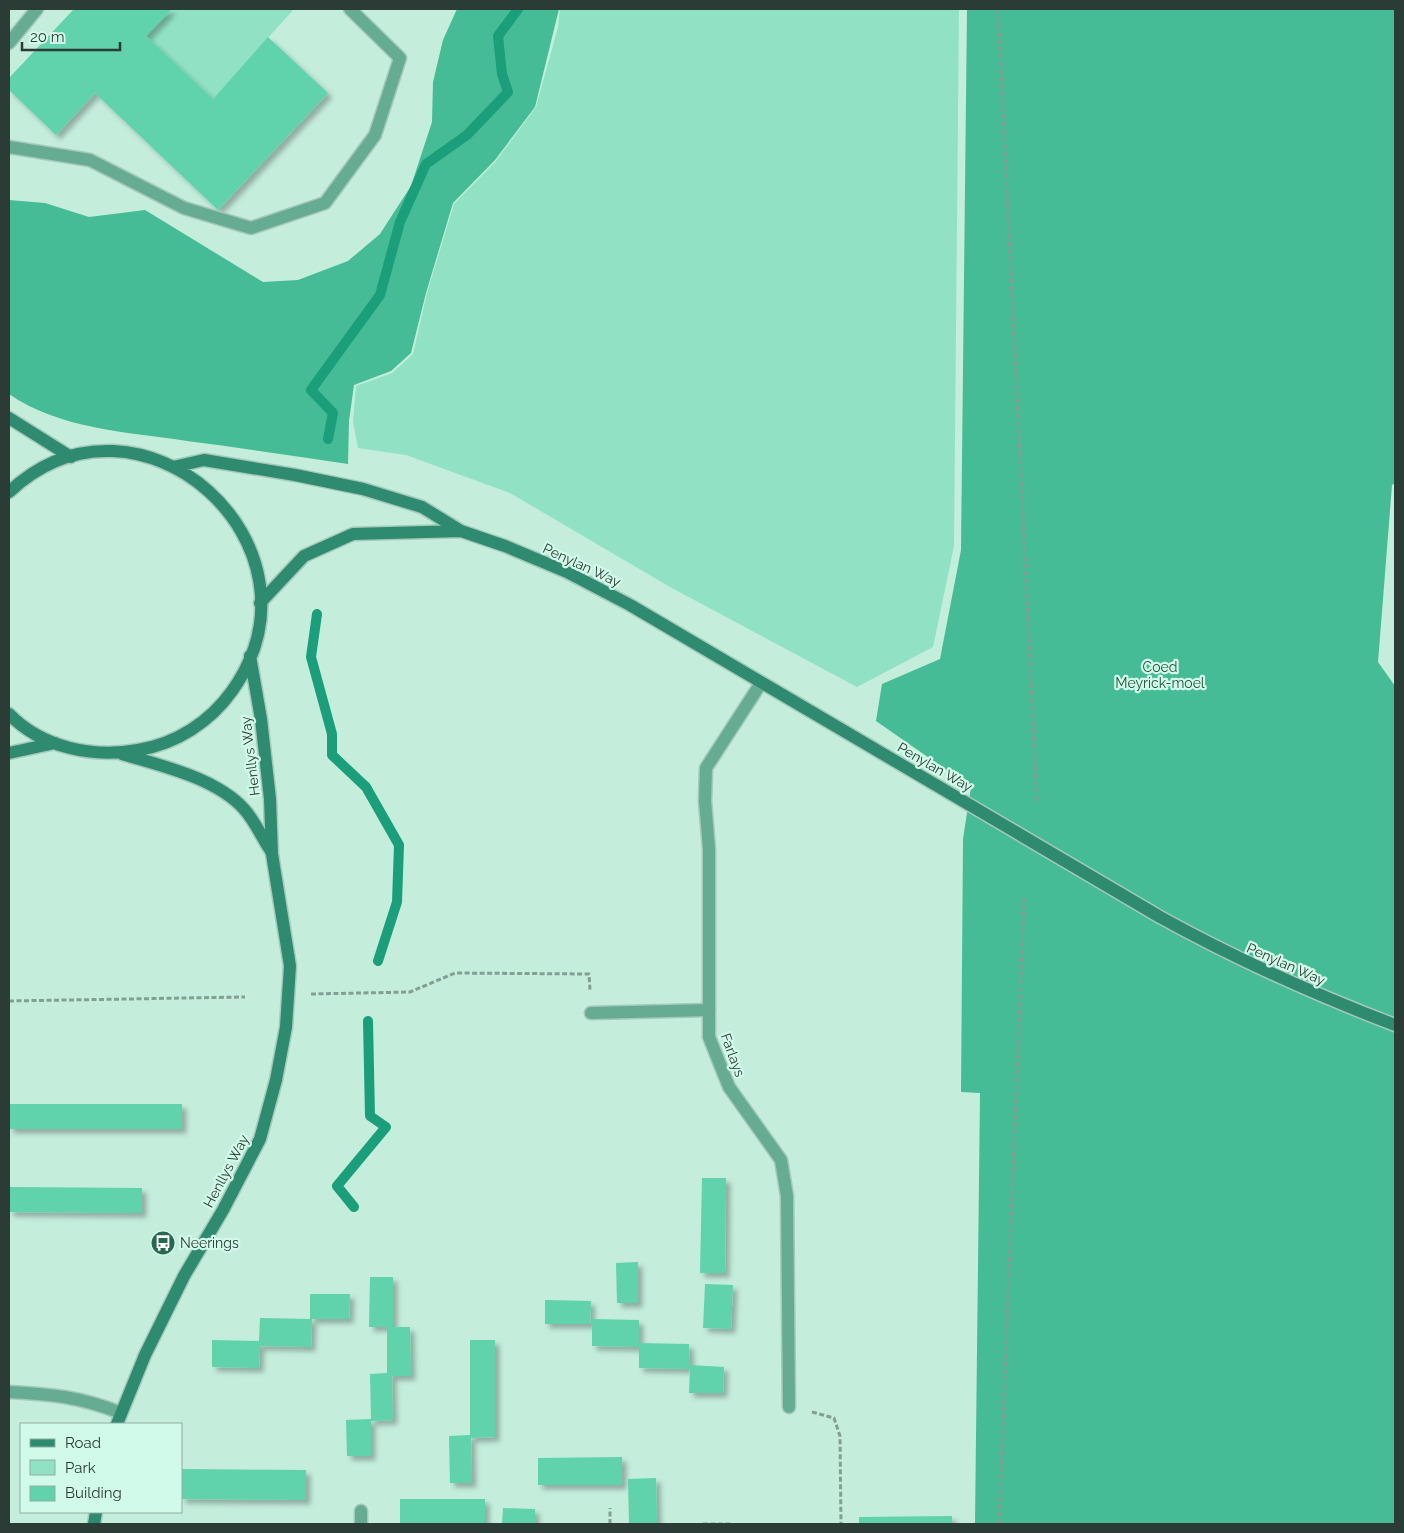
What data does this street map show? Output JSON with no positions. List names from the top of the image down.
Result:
{
  "streets": {
    "street": ["Penylan Way", "Henllys Way", "Farlays"]
  },
  "crossings": [
    ["Penylan Way", "Farlays"]
  ],
  "parks": ["Coed Meyrick-moel"],
  "places": {
    "bus stop": ["Neerings"]
  },
  "legend": ["Road", "Park", "Building"],
  "scale_bar": "20 m"
}
